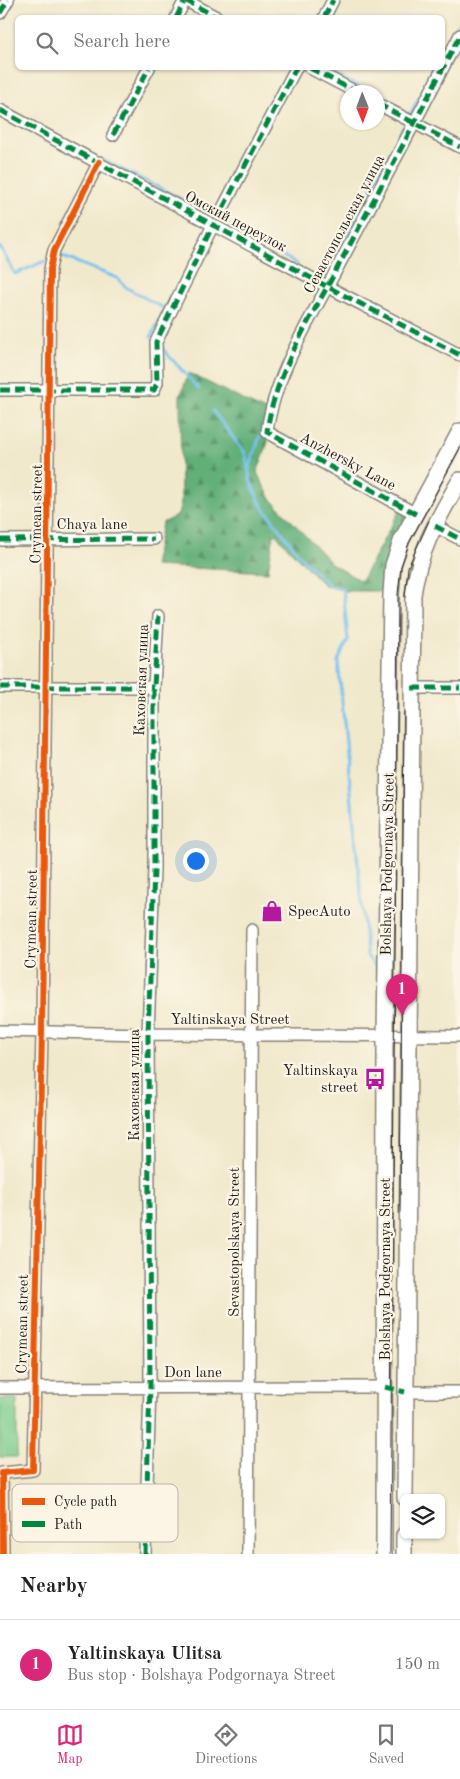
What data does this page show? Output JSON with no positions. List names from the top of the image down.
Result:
{
  "streets": {
    "main road": ["Bolshaya Podgornaya Street"],
    "street": [
      "Омский переулок",
      "Севастопольская улица",
      "Anzhersky Lane",
      "Crymean street",
      "Chaya lane",
      "Каховская улица",
      "Yaltinskaya Street",
      "Sevastopolskaya Street",
      "Don lane"
    ]
  },
  "crossings": [
    ["Омский переулок", "Севастопольская улица"],
    ["Омский переулок", "Crymean street"],
    ["Севастопольская улица", "Anzhersky Lane"],
    ["Anzhersky Lane", "Bolshaya Podgornaya Street"],
    ["Crymean street", "Chaya lane"],
    ["Crymean street", "Yaltinskaya Street"],
    ["Crymean street", "Don lane"],
    ["Каховская улица", "Yaltinskaya Street"],
    ["Каховская улица", "Don lane"],
    ["Bolshaya Podgornaya Street", "Yaltinskaya Street"],
    ["Bolshaya Podgornaya Street", "Don lane"],
    ["Yaltinskaya Street", "Sevastopolskaya Street"],
    ["Sevastopolskaya Street", "Don lane"]
  ],
  "places": {
    "shop": ["SpecAuto"],
    "bus stop": ["Yaltinskaya street"]
  },
  "legend": ["Cycle path", "Path"],
  "north": "bottom",
  "page": {
    "search": "Search here",
    "pins": "1",
    "heading": "Nearby",
    "list": [
      {
        "mark": "1",
        "name": "Yaltinskaya Ulitsa",
        "note": "Bus stop · Bolshaya Podgornaya Street",
        "value": "150 m"
      }
    ],
    "nav": ["Map", "Directions", "Saved"]
  }
}
